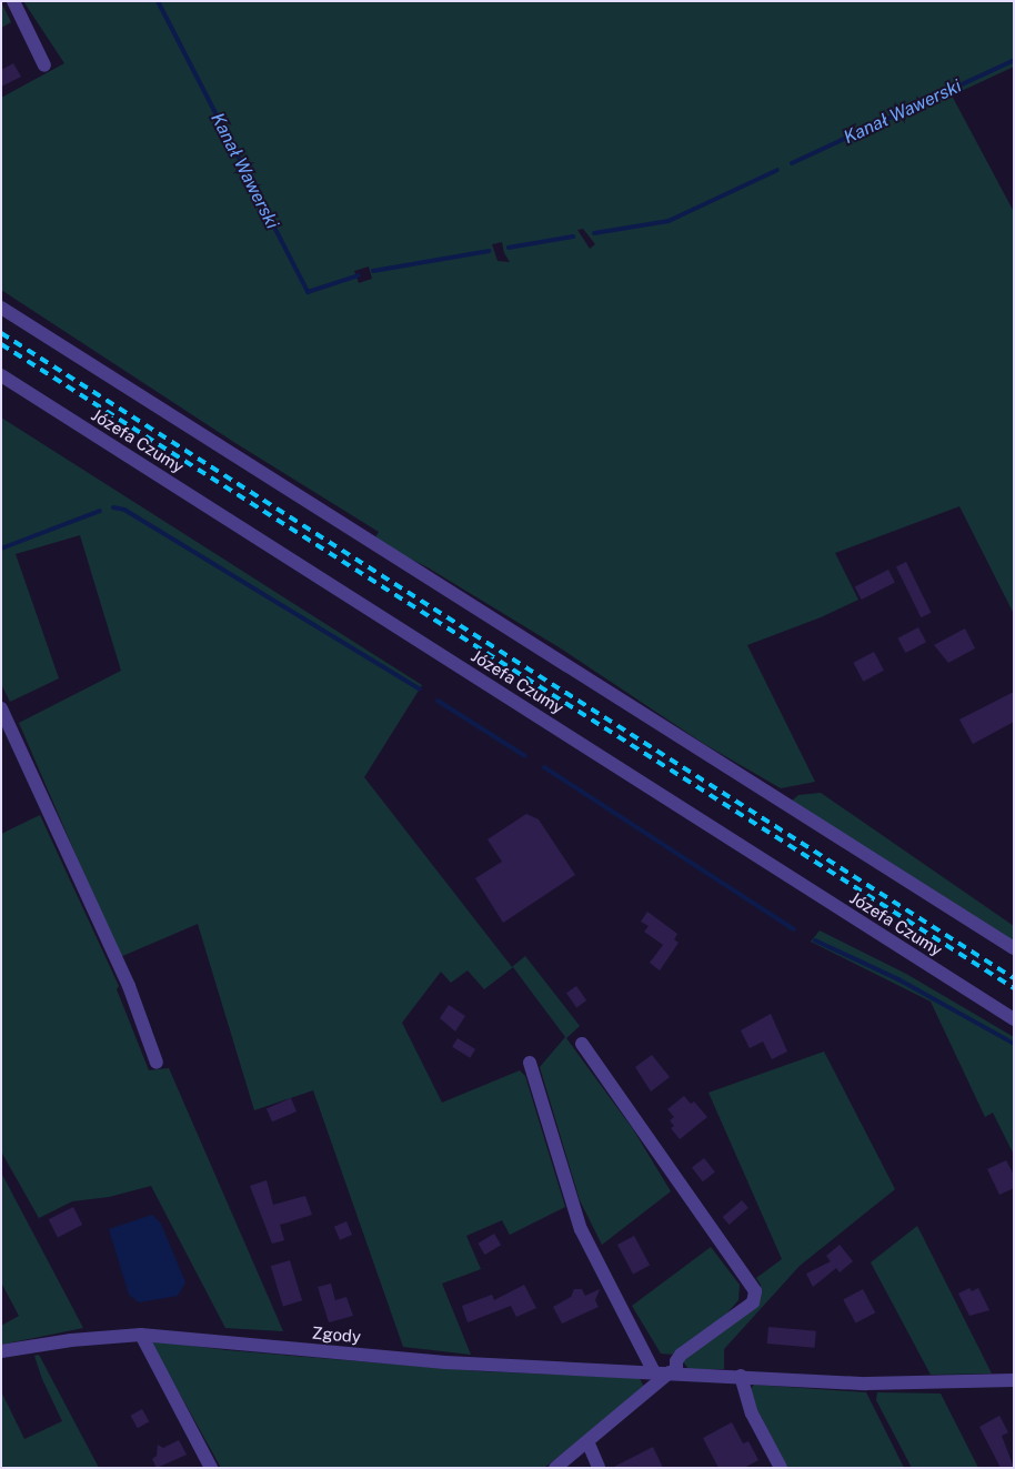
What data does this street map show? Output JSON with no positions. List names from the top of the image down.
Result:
{
  "streets": {
    "street": ["Józefa Czumy", "Zgody"]
  },
  "water": ["Kanał Wawerski"]
}
